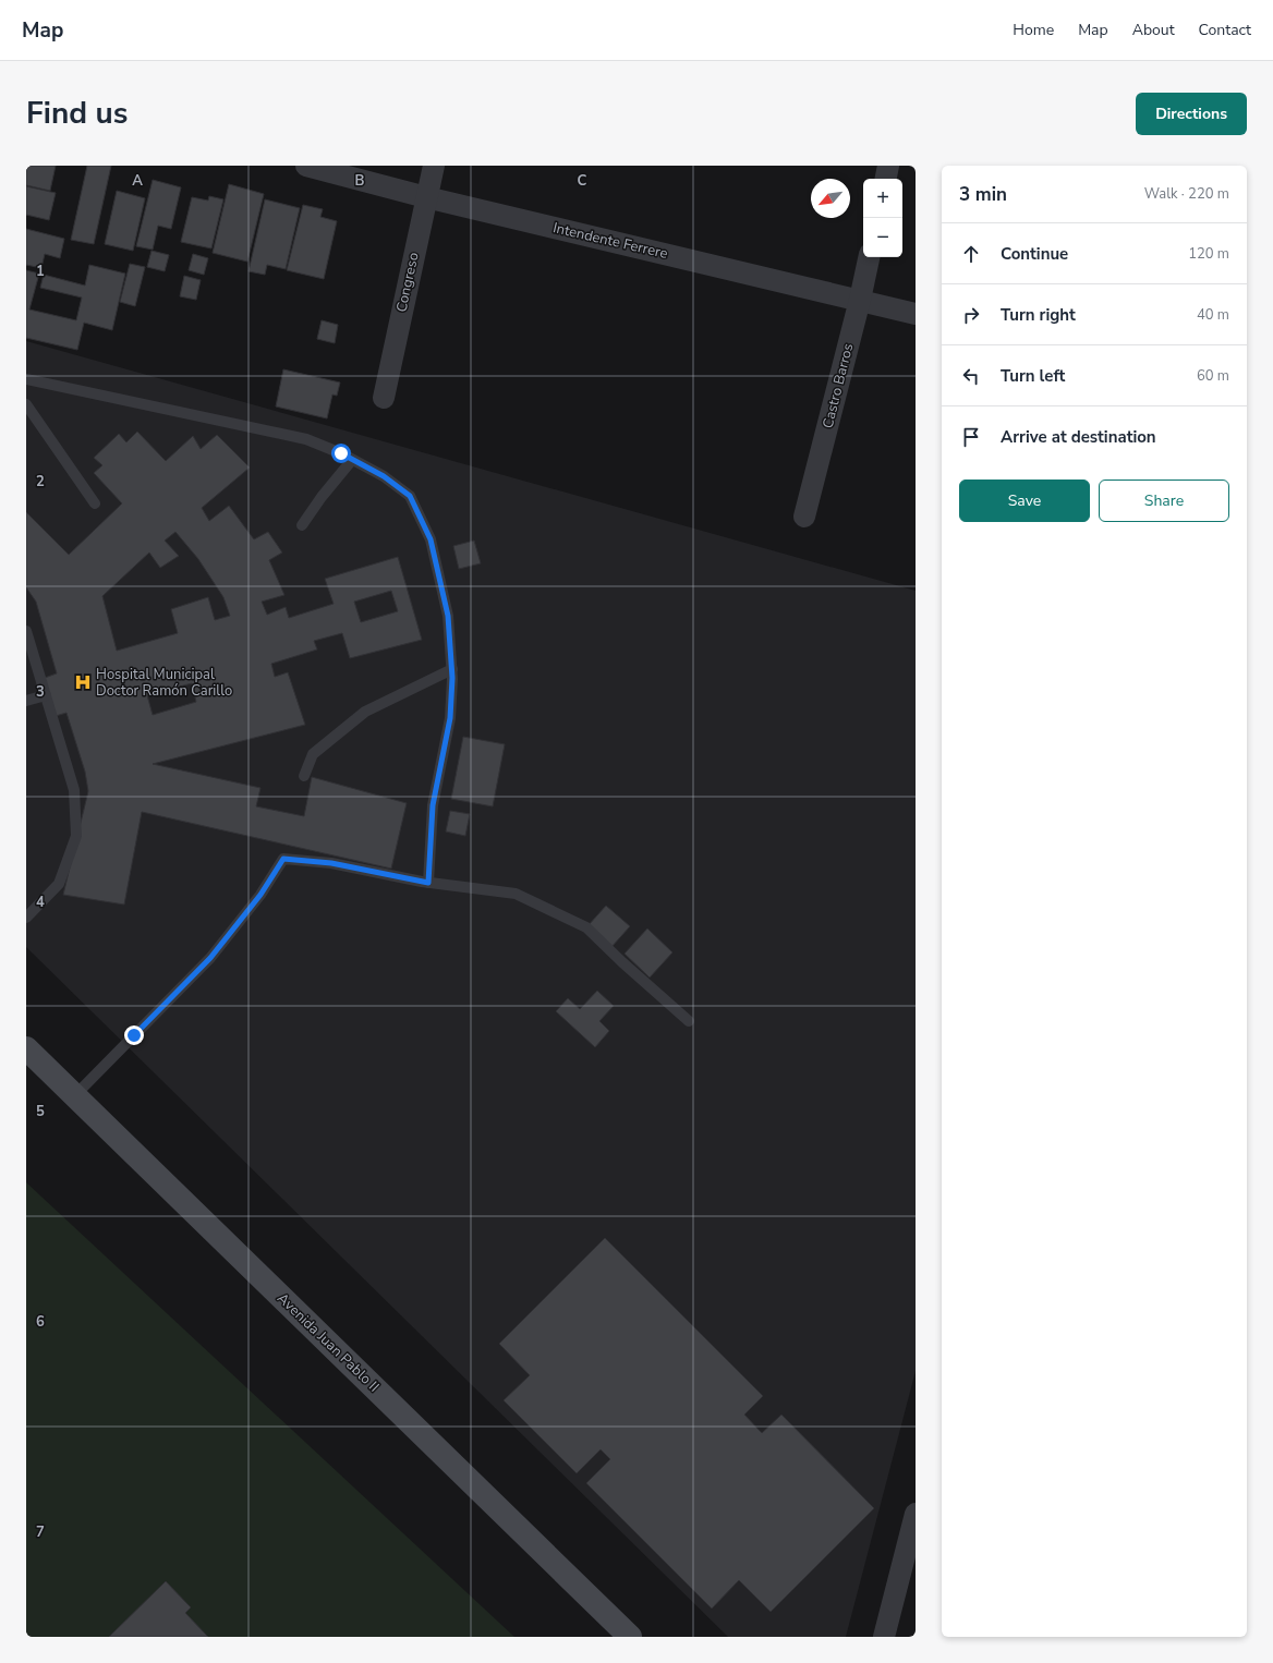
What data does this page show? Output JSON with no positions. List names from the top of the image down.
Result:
{
  "streets": {
    "main road": ["Avenida Juan Pablo II"],
    "street": ["Intendente Ferrere", "Congreso", "Castro Barros"]
  },
  "crossings": [
    ["Intendente Ferrere", "Congreso"],
    ["Intendente Ferrere", "Castro Barros"]
  ],
  "places": {
    "hospital": ["Hospital Municipal Doctor Ramón Carillo"]
  },
  "north": "bottom left",
  "page": {
    "header": "Map",
    "nav": [
      "Home",
      "Map",
      "About",
      "Contact"
    ],
    "title": "Find us",
    "buttons": [
      "Directions",
      ["Save", "Share"]
    ],
    "heading": ["3 min", "Walk · 220 m"],
    "map_buttons": ["+", "−"],
    "list": [
      ["Continue", "120 m"],
      ["Turn right", "40 m"],
      ["Turn left", "60 m"],
      "Arrive at destination"
    ]
  },
  "grid": {
    "columns": ["A", "B", "C"],
    "rows": [
      "1",
      "2",
      "3",
      "4",
      "5",
      "6",
      "7"
    ]
  }
}
